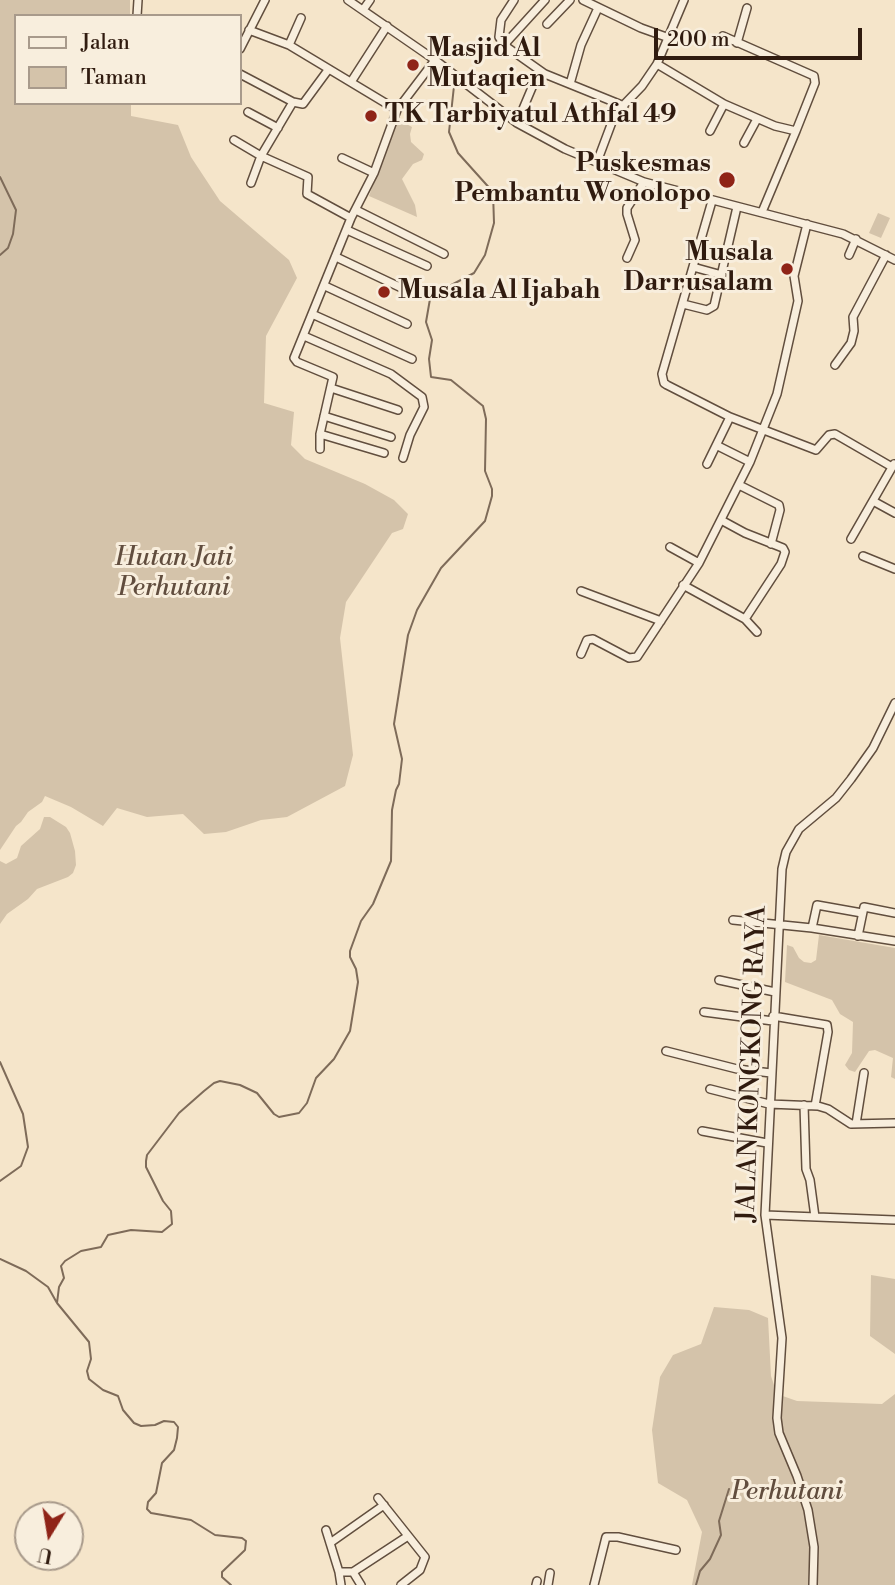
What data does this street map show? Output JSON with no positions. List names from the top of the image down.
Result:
{
  "streets": {
    "street": ["JALAN KONGKONG RAYA"]
  },
  "parks": ["Hutan Jati Perhutani", "Perhutani"],
  "places": [
    "Masjid Al Mutaqien",
    "TK Tarbiyatul Athfal 49",
    "Puskesmas Pembantu Wonolopo",
    "Musala Darrusalam",
    "Musala Al Ijabah"
  ],
  "legend": ["Jalan", "Taman"],
  "scale_bar": "200 m",
  "north": "bottom"
}
